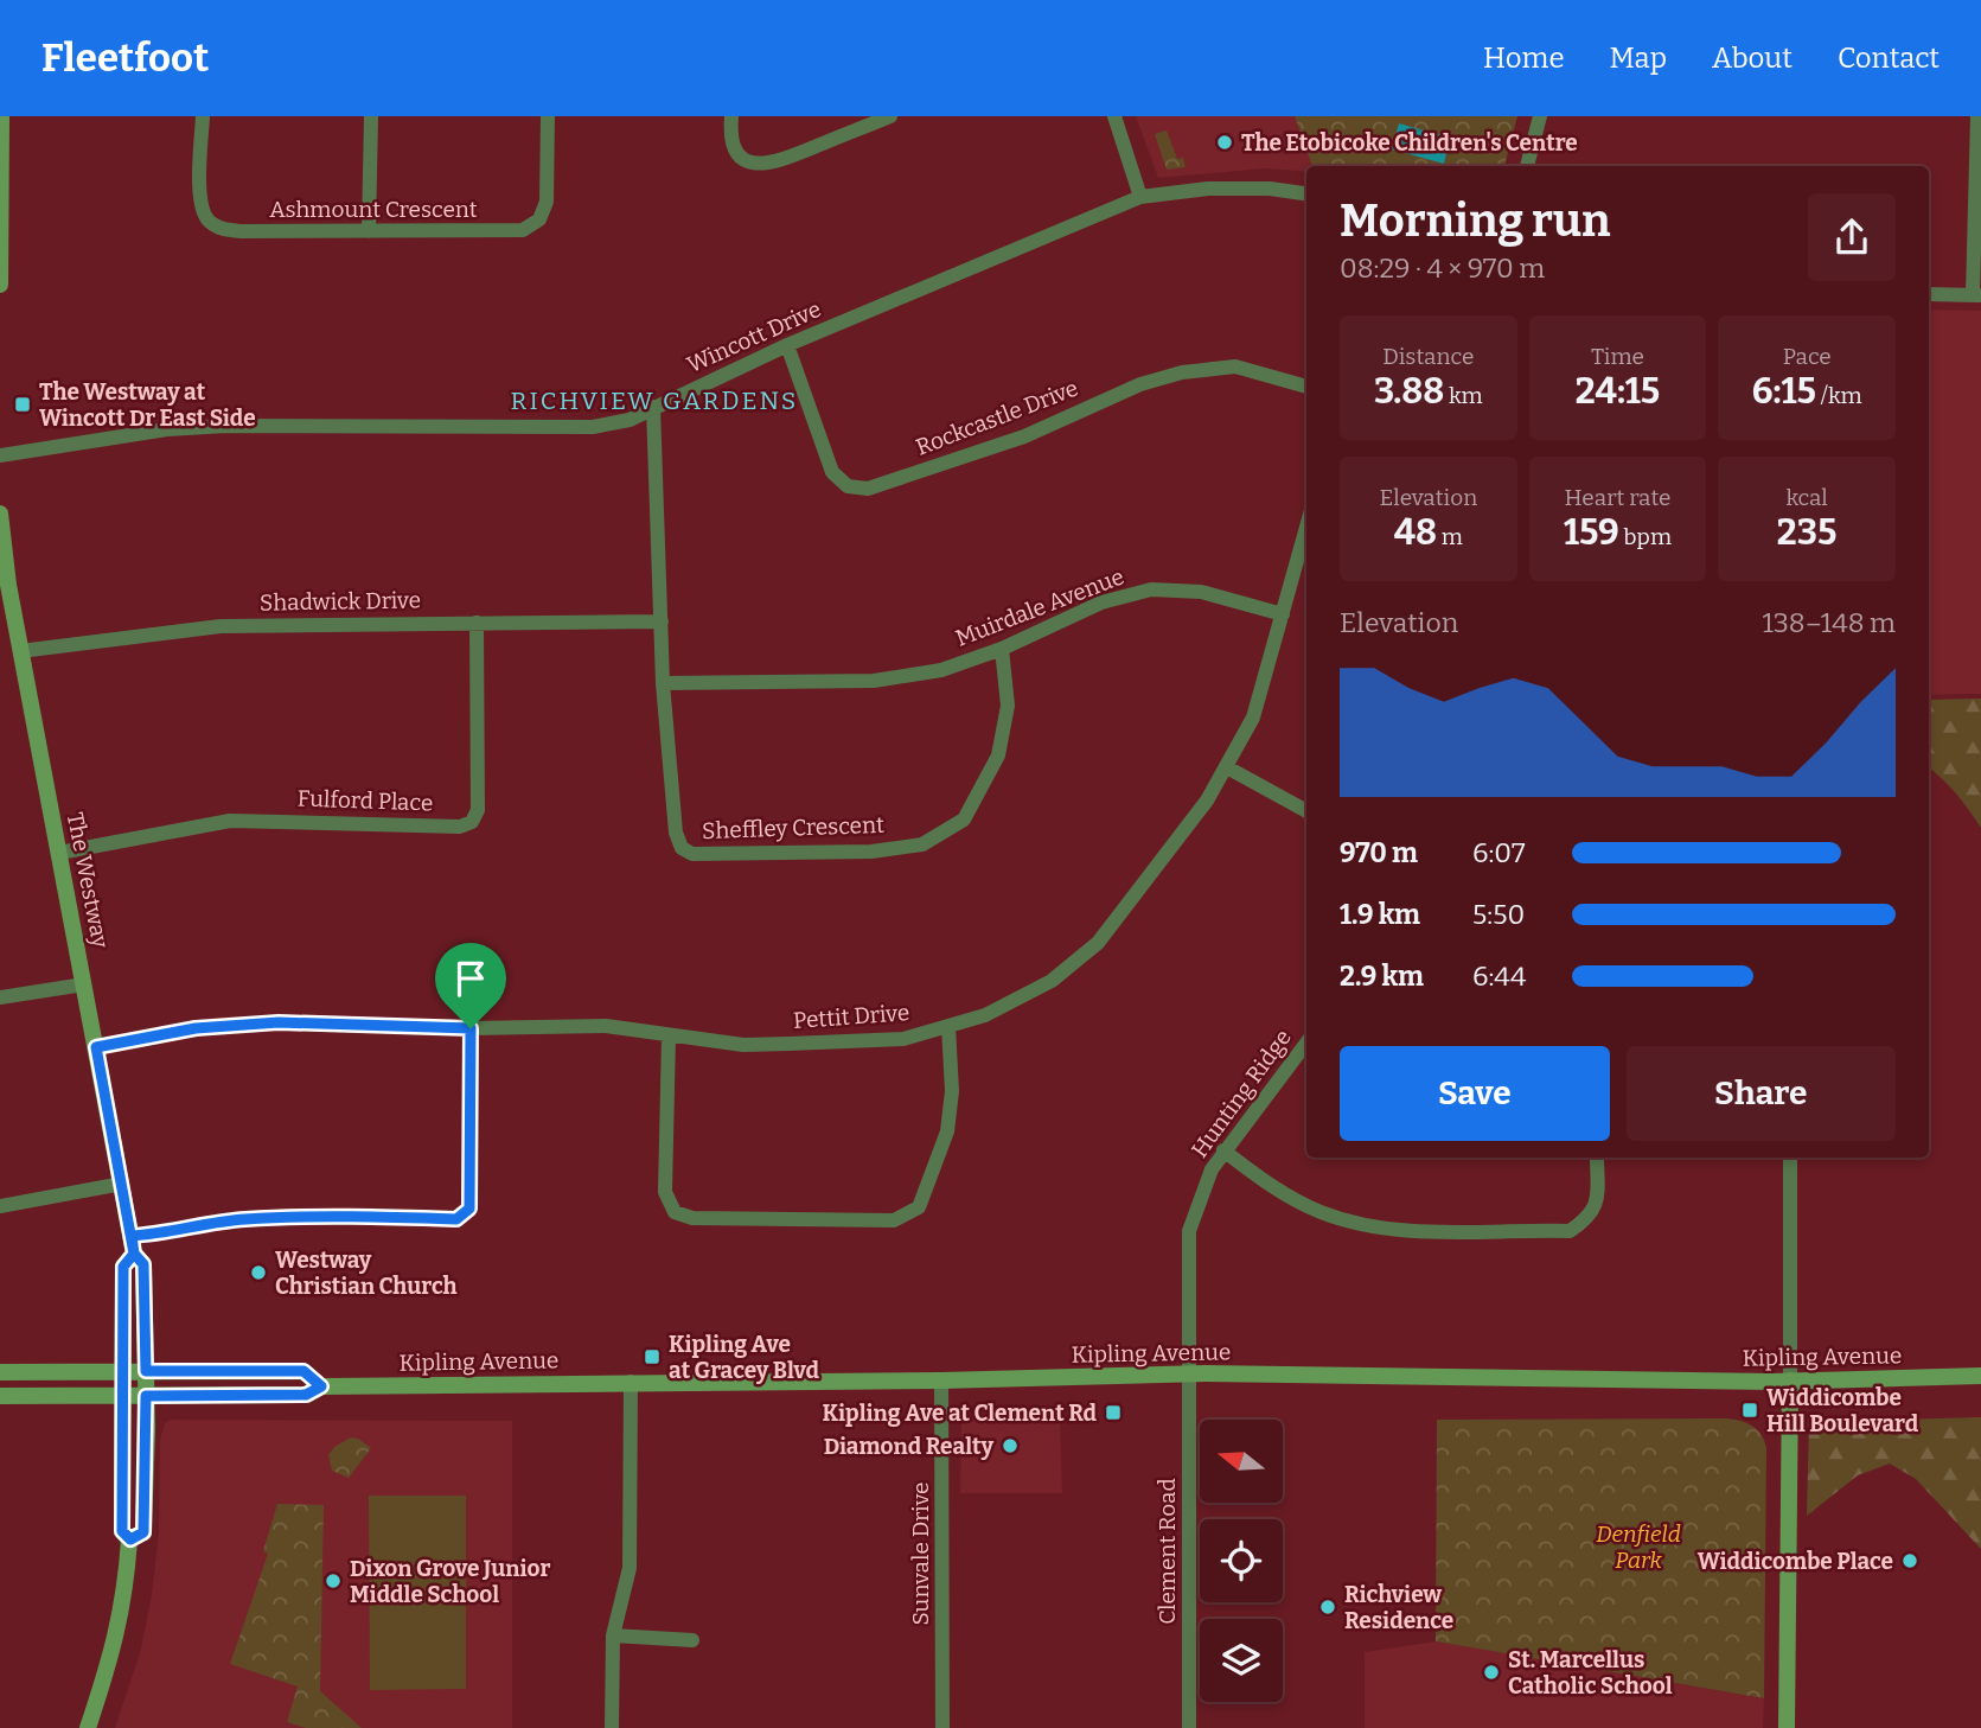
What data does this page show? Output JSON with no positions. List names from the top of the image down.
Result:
{
  "streets": {
    "main road": ["The Westway", "Kipling Avenue"],
    "street": [
      "Ashmount Crescent",
      "Wincott Drive",
      "Rockcastle Drive",
      "Shadwick Drive",
      "Muirdale Avenue",
      "Fulford Place",
      "Sheffley Crescent",
      "Pettit Drive",
      "Hunting Ridge",
      "Clement Road",
      "Sunvale Drive"
    ]
  },
  "crossings": [
    ["Wincott Drive", "Rockcastle Drive"],
    ["Wincott Drive", "Sheffley Crescent"],
    ["Shadwick Drive", "Fulford Place"],
    ["Shadwick Drive", "Sheffley Crescent"],
    ["Shadwick Drive", "The Westway"],
    ["Muirdale Avenue", "Sheffley Crescent"],
    ["Muirdale Avenue", "Pettit Drive"],
    ["Fulford Place", "The Westway"],
    ["The Westway", "Pettit Drive"],
    ["The Westway", "Kipling Avenue"],
    ["Hunting Ridge", "Kipling Avenue"],
    ["Hunting Ridge", "Clement Road"],
    ["Kipling Avenue", "Clement Road"],
    ["Kipling Avenue", "Sunvale Drive"]
  ],
  "districts": ["RICHVIEW GARDENS"],
  "parks": ["Denfield Park"],
  "places": {
    "other": [
      "The Etobicoke Children's Centre",
      "Westway Christian Church",
      "Diamond Realty",
      "Widdicombe Place",
      "Dixon Grove Junior Middle School",
      "Richview Residence",
      "St. Marcellus Catholic School"
    ],
    "transit": [
      "The Westway at Wincott Dr East Side",
      "Kipling Ave at Gracey Blvd",
      "Widdicombe Hill Boulevard",
      "Kipling Ave at Clement Rd"
    ]
  },
  "north": "left",
  "page": {
    "header": "Fleetfoot",
    "nav": [
      "Home",
      "Map",
      "About",
      "Contact"
    ],
    "heading": ["Morning run", "08:29 · 4 × 970 m"],
    "stats": [
      ["Distance", "3.88 km"],
      ["Time", "24:15"],
      ["Pace", "6:15 /km"],
      ["Elevation", "48 m"],
      ["Heart rate", "159 bpm"],
      ["kcal", "235"]
    ],
    "chart": ["Elevation", "138–148 m"],
    "list": [
      {
        "name": "970 m",
        "note": "6:07"
      },
      {
        "name": "1.9 km",
        "note": "5:50"
      },
      {
        "name": "2.9 km",
        "note": "6:44"
      }
    ],
    "buttons": ["Save", "Share"]
  }
}
